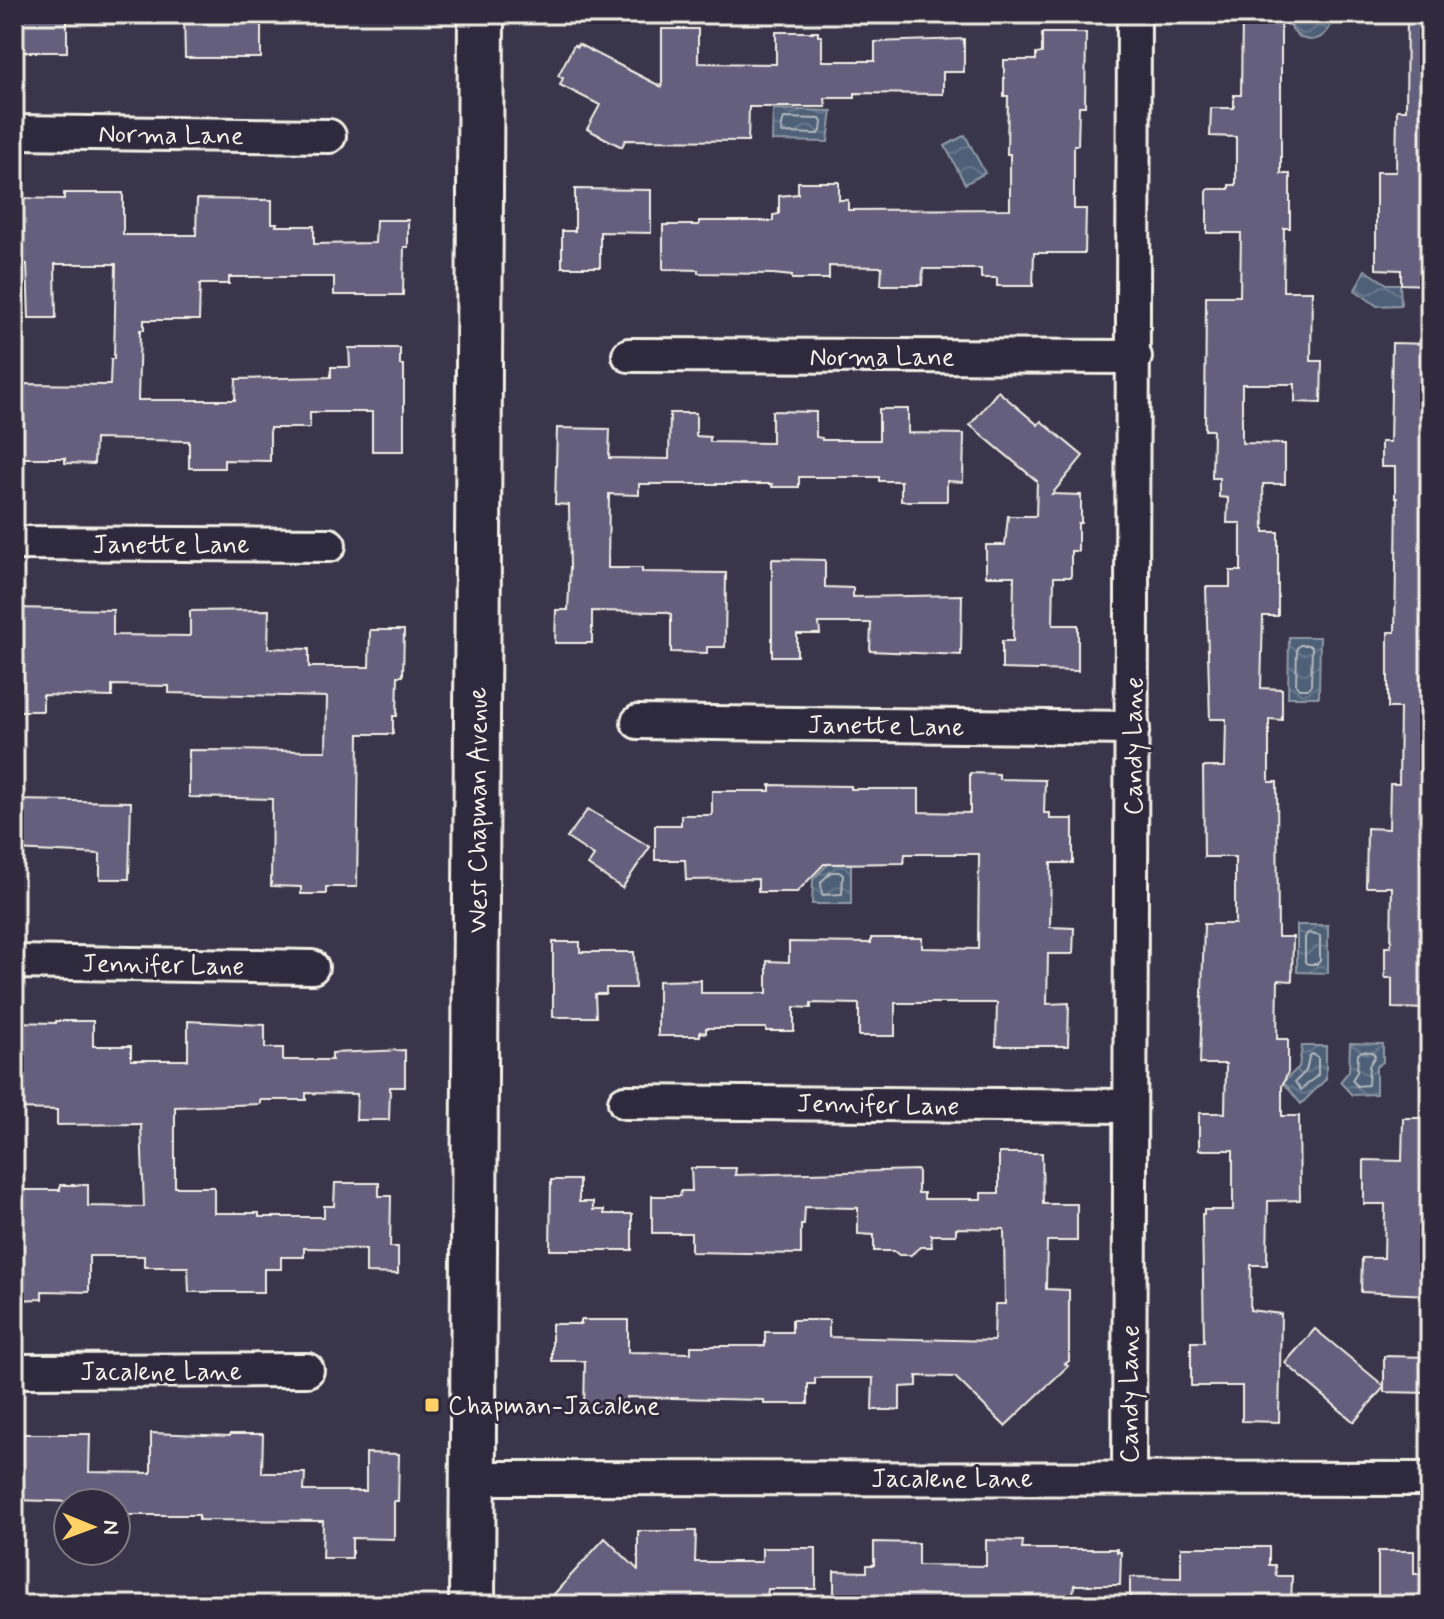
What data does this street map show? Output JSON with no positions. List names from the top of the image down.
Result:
{
  "streets": {
    "main road": ["West Chapman Avenue"],
    "street": [
      "Norma Lane",
      "Janette Lane",
      "Candy Lane",
      "Jennifer Lane",
      "Jacalene Lane"
    ]
  },
  "crossings": [
    ["Norma Lane", "Candy Lane"],
    ["Janette Lane", "Candy Lane"],
    ["Candy Lane", "Jennifer Lane"],
    ["Candy Lane", "Jacalene Lane"],
    ["West Chapman Avenue", "Jacalene Lane"]
  ],
  "places": {
    "transit": ["Chapman-Jacalene"]
  },
  "north": "right"
}
